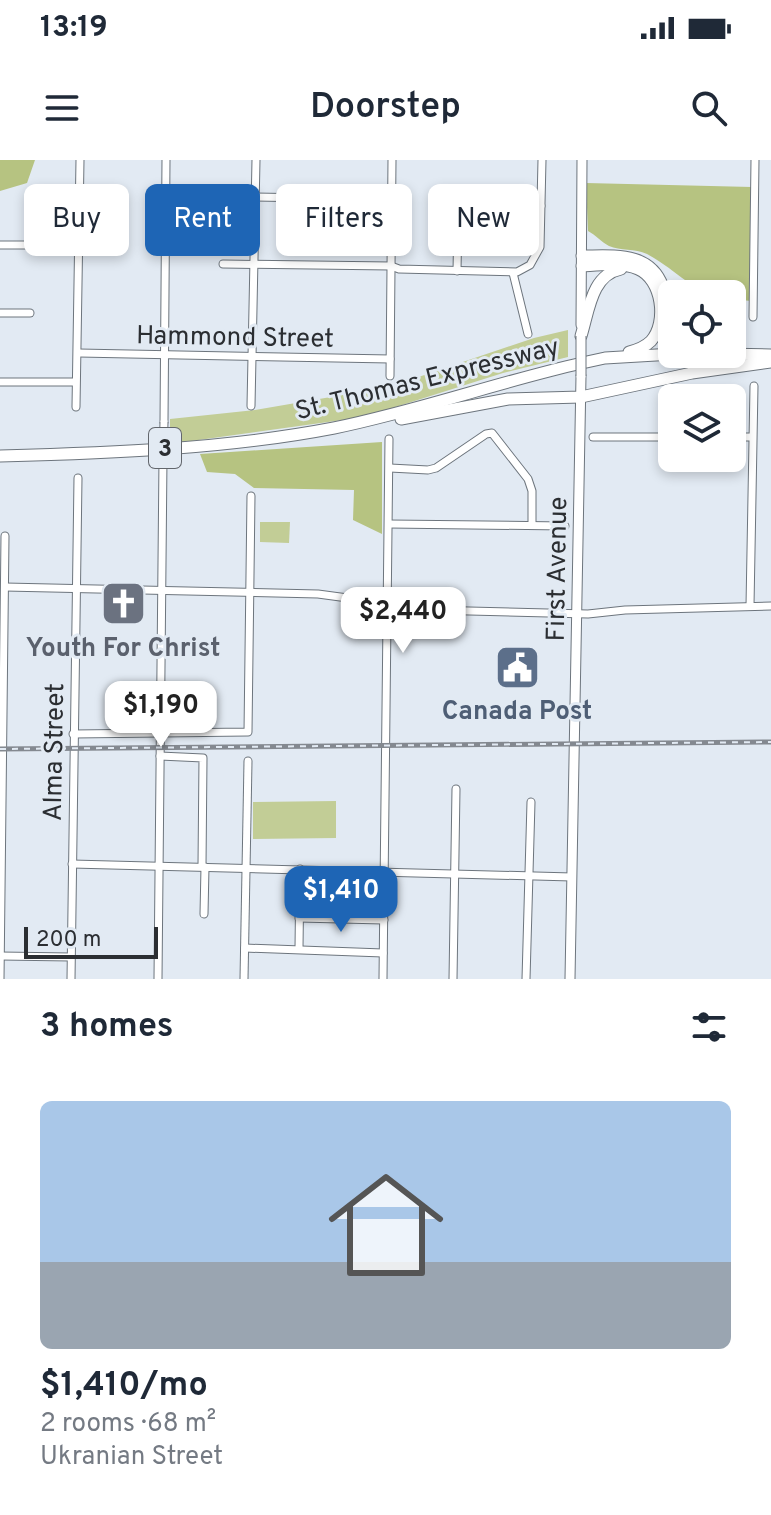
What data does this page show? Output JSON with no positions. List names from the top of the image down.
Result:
{
  "streets": {
    "highway": ["St. Thomas Expressway", "3"],
    "main road": ["First Avenue"],
    "street": ["Hammond Street", "Alma Street"]
  },
  "places": {
    "church": ["Youth For Christ"],
    "public building": ["Canada Post"]
  },
  "scale_bar": "200 m",
  "page": {
    "status": "13:19",
    "header": "Doorstep",
    "chip": [
      "Buy",
      "Rent",
      "Filters",
      "New"
    ],
    "price": ["$2,440", "$1,190", "$1,410"],
    "scale": "200 m",
    "heading": "3 homes",
    "list": [
      {
        "name": "$1,410/mo",
        "note": "2 rooms · 68 m² · Ukranian Street"
      }
    ]
  }
}
